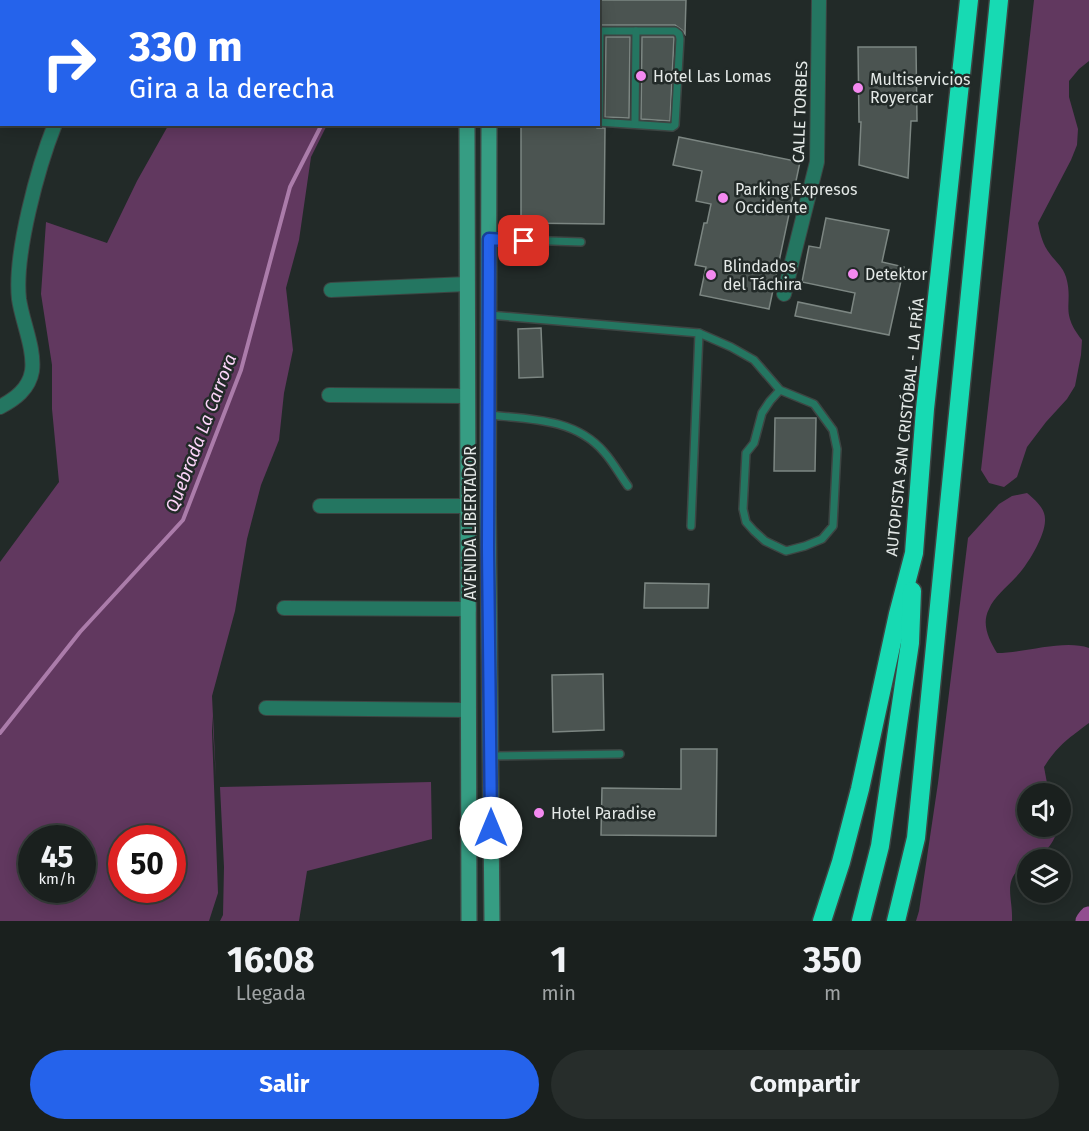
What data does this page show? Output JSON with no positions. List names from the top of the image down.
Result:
{
  "streets": {
    "highway": ["AUTOPISTA SAN CRISTÓBAL - LA FRÍA"],
    "main road": ["AVENIDA LIBERTADOR"],
    "street": ["CALLE TORBES"]
  },
  "water": ["Quebrada La Carrora"],
  "places": [
    "Hotel Las Lomas",
    "Multiservicios Royercar",
    "Parking Expresos Occidente",
    "Detektor",
    "Blindados del Táchira",
    "Hotel Paradise"
  ],
  "page": {
    "turn": ["330 m", "Gira a la derecha"],
    "speed": "45 km/h",
    "limit": "50",
    "eta": [
      "16:08",
      "Llegada",
      "1",
      "min",
      "350",
      "m"
    ],
    "buttons": ["Salir", "Compartir"]
  }
}
